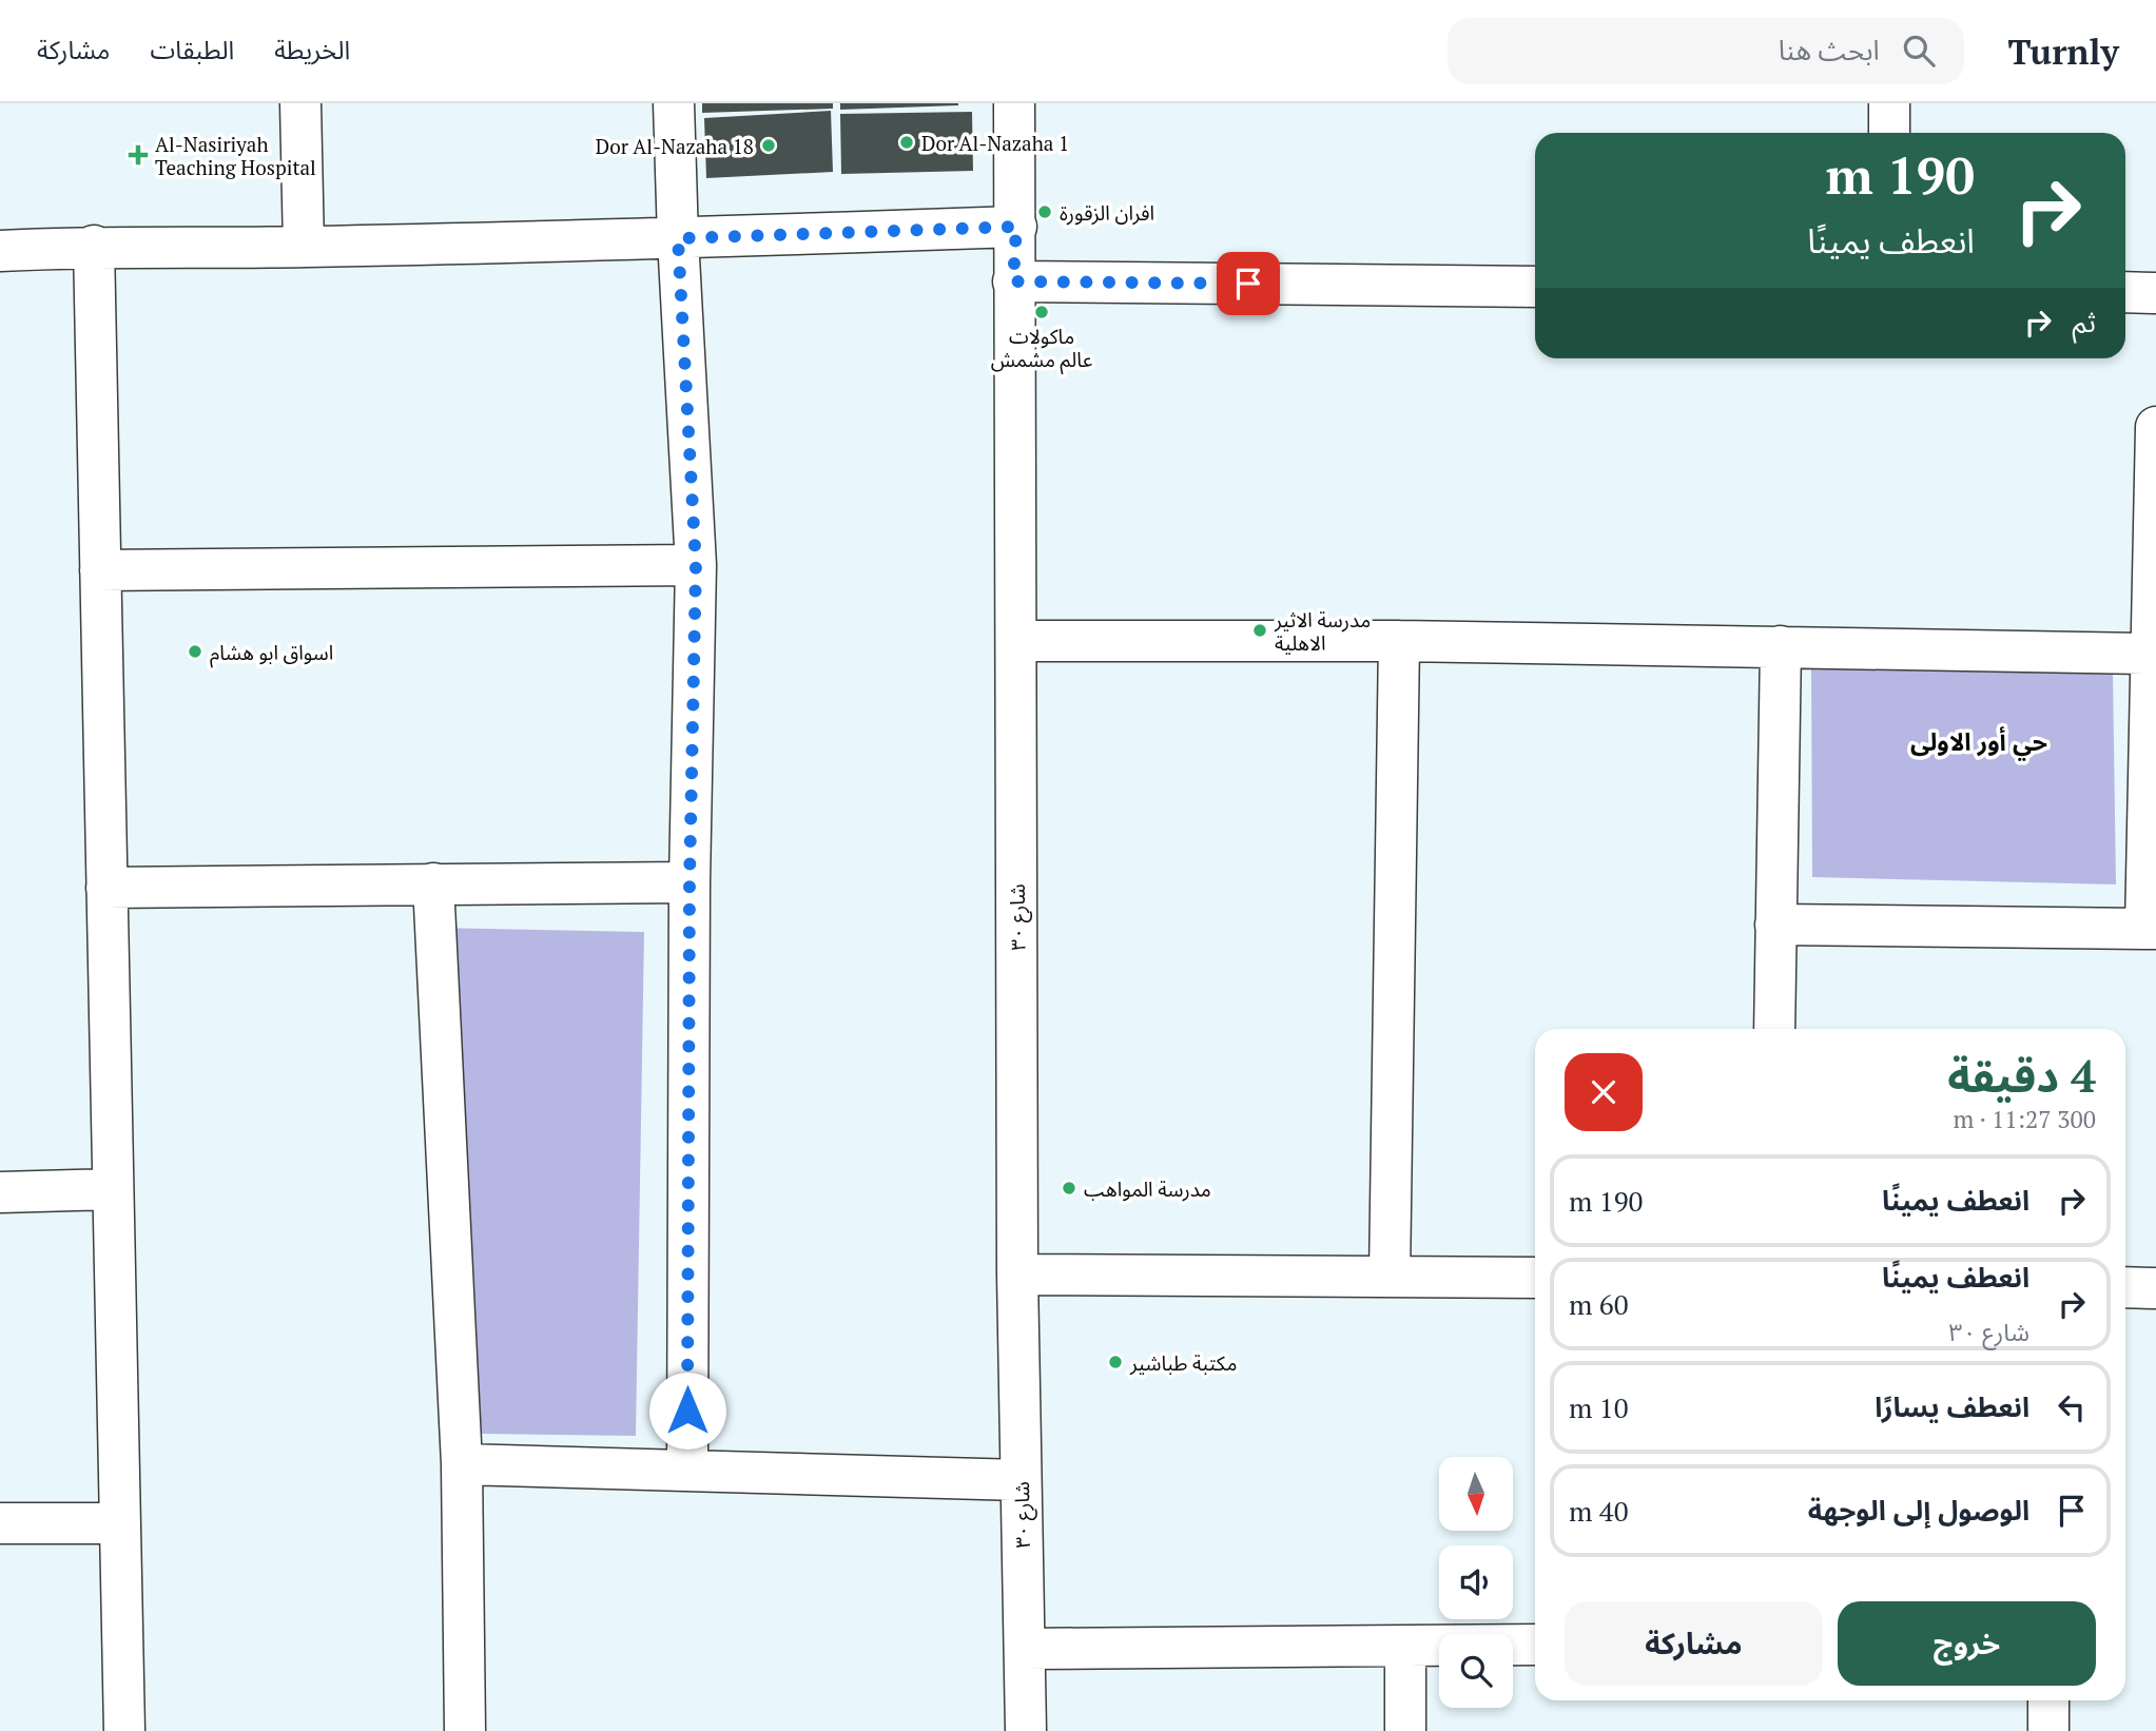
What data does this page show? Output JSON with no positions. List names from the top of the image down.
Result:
{
  "streets": {
    "street": ["شارع ٣٠"]
  },
  "districts": ["حي أور الاولى"],
  "places": {
    "other": [
      "Dor Al-Nazaha 1",
      "Dor Al-Nazaha 18",
      "افران الزقورة",
      "ماكولات عالم مشمش",
      "مدرسة الاثير الاهلية",
      "اسواق ابو هشام",
      "مدرسة المواهب",
      "مكتبة طباشير"
    ],
    "health": ["Al-Nasiriyah Teaching Hospital"]
  },
  "north": "bottom",
  "page": {
    "header": "Turnly",
    "search": "ابحث هنا",
    "nav": ["الخريطة", "الطبقات", "مشاركة"],
    "turn": ["190 m", "انعطف يمينًا"],
    "then": "ثم",
    "heading": ["4 دقيقة", "300 m · 11:27"],
    "list": [
      {
        "name": "انعطف يمينًا",
        "value": "190 m"
      },
      {
        "name": "انعطف يمينًا",
        "note": "شارع ٣٠",
        "value": "60 m"
      },
      {
        "name": "انعطف يسارًا",
        "value": "10 m"
      },
      {
        "name": "الوصول إلى الوجهة",
        "value": "40 m"
      }
    ],
    "buttons": ["خروج", "مشاركة"]
  }
}
